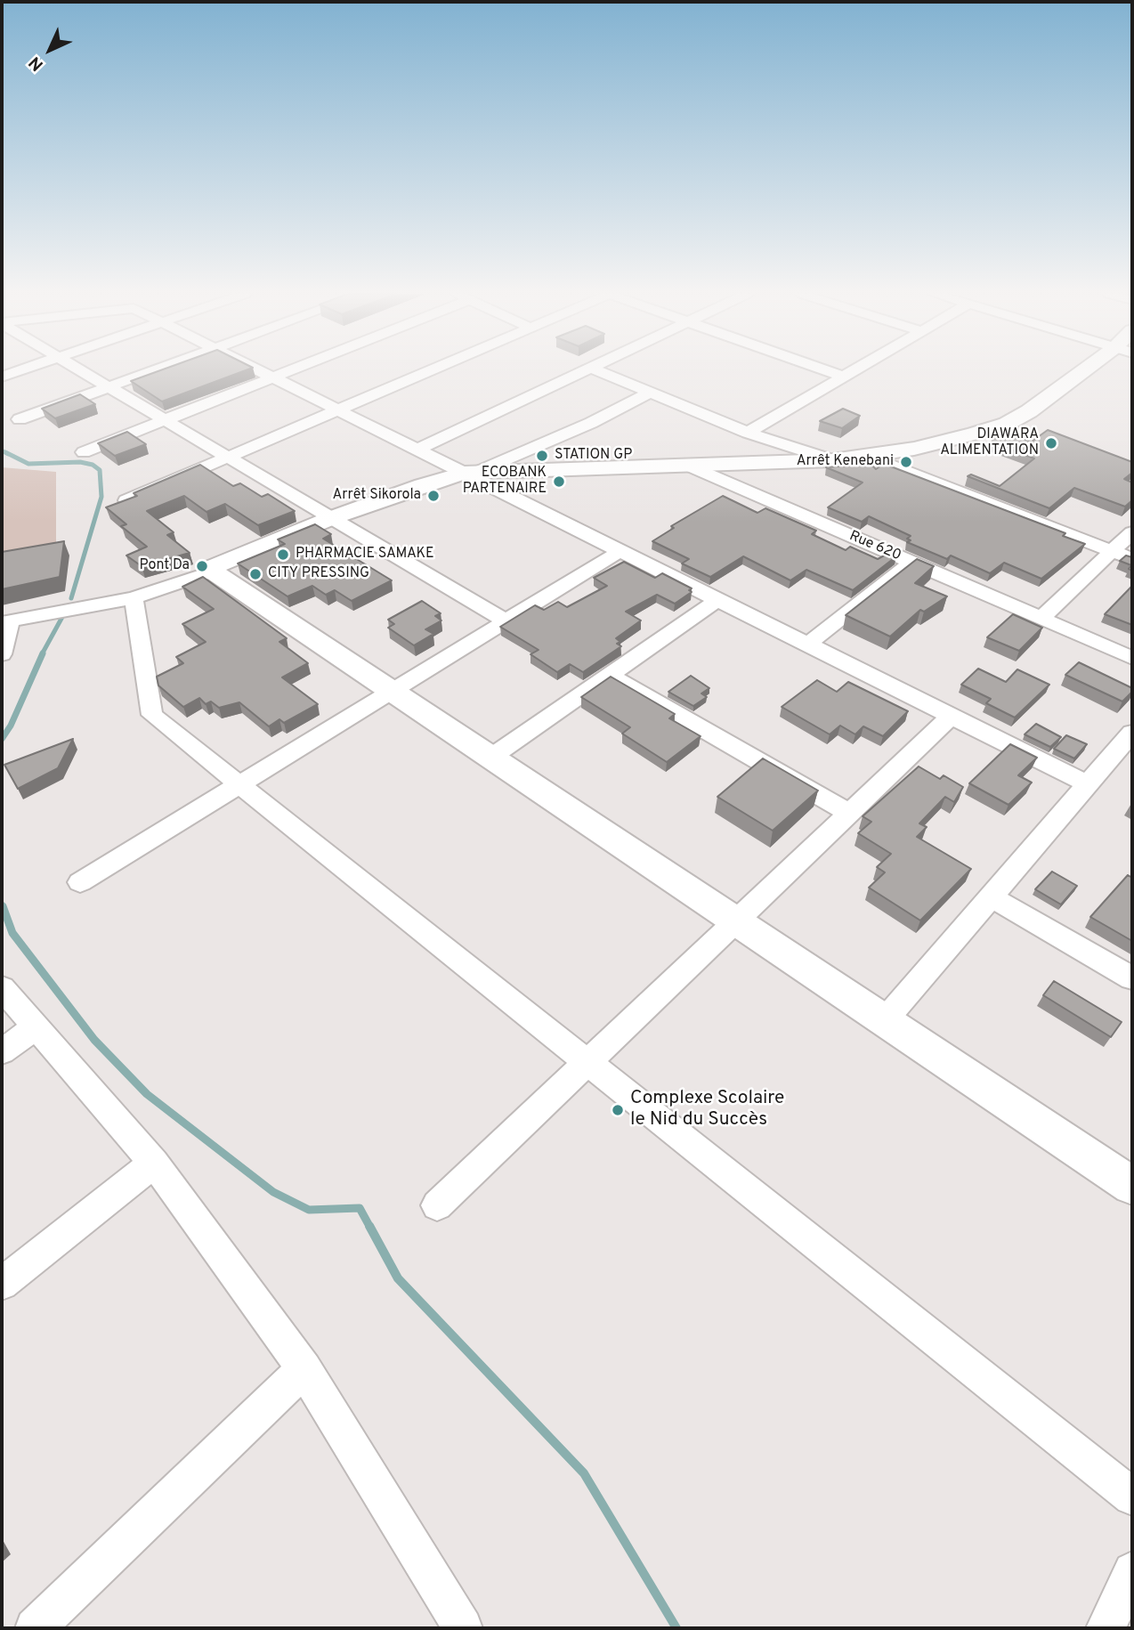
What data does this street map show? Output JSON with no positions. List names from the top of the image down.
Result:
{
  "streets": {
    "street": ["Rue 620"]
  },
  "places": [
    "DIAWARA ALIMENTATION",
    "STATION GP",
    "Arrêt Kenebani",
    "ECOBANK PARTENAIRE",
    "Arrêt Sikorola",
    "PHARMACIE SAMAKE",
    "Pont Da",
    "CITY PRESSING",
    "Complexe Scolaire le Nid du Succès"
  ],
  "north": "bottom left"
}
